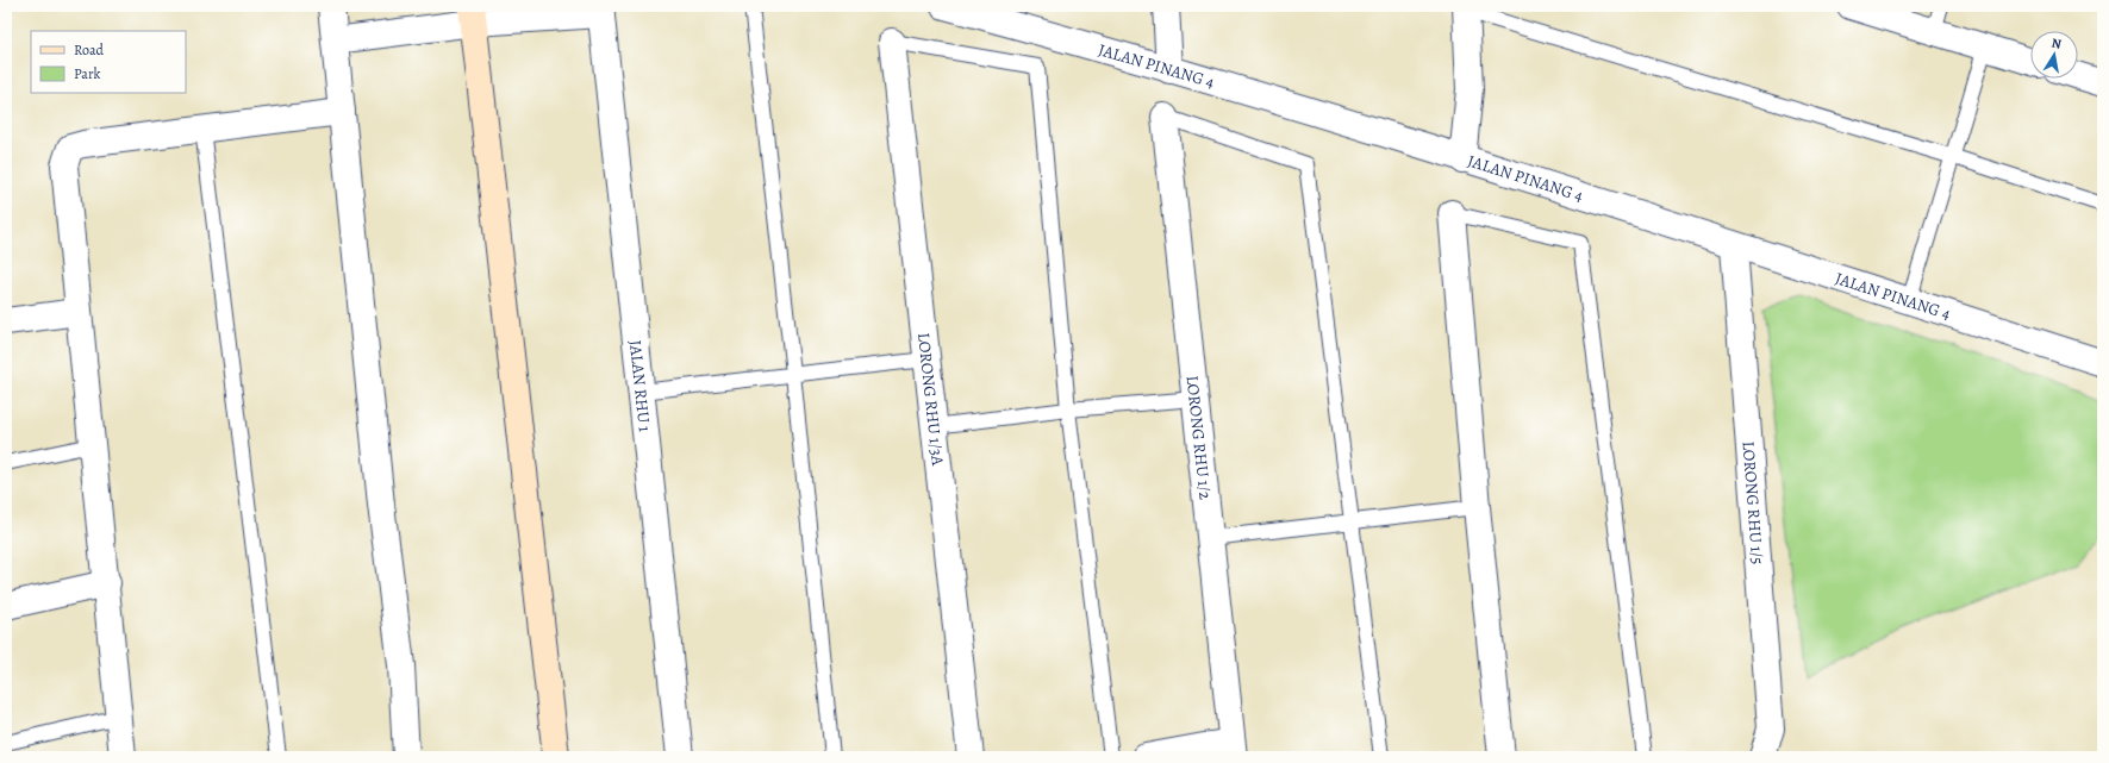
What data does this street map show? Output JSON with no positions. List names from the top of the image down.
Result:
{
  "streets": {
    "street": [
      "JALAN PINANG 4",
      "JALAN RHU 1",
      "LORONG RHU 1/3A",
      "LORONG RHU 1/2",
      "LORONG RHU 1/5"
    ]
  },
  "crossings": [
    ["JALAN PINANG 4", "LORONG RHU 1/5"]
  ],
  "legend": ["Road", "Park"],
  "north": "top"
}
